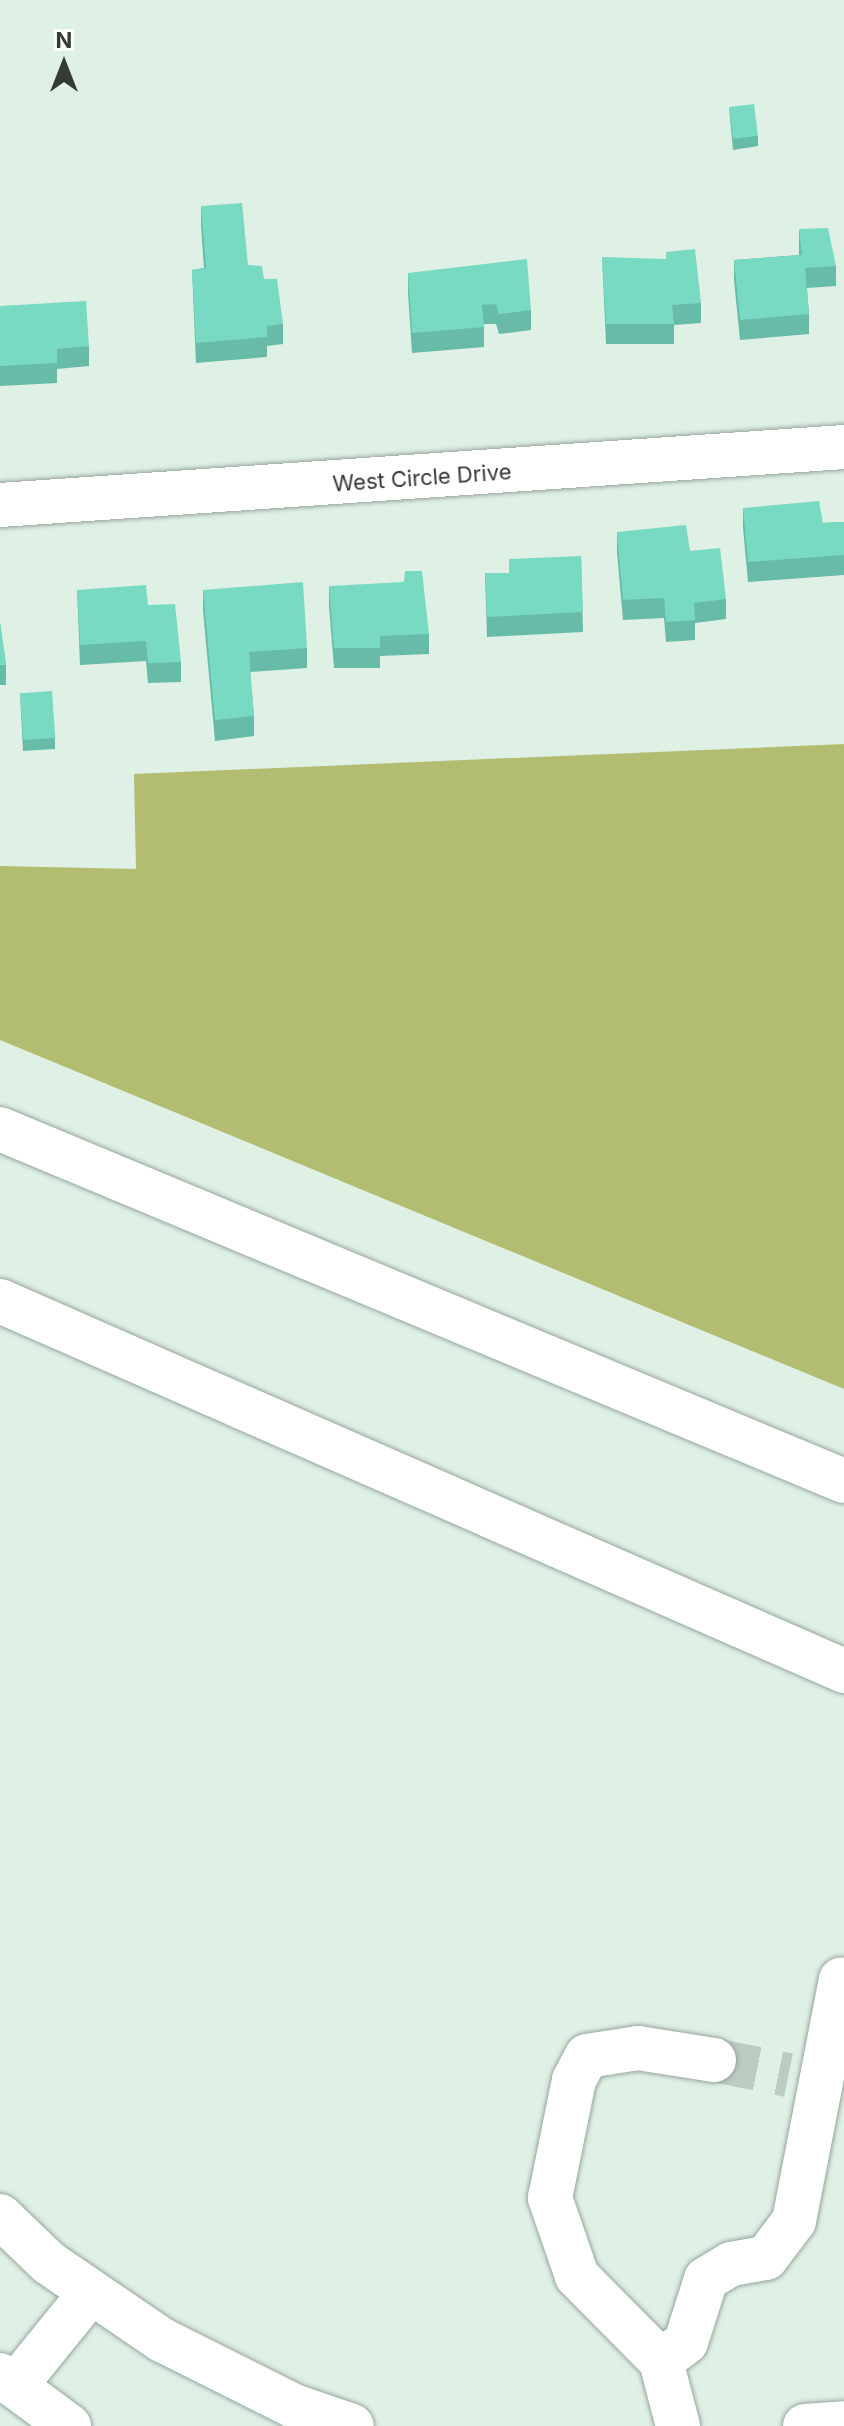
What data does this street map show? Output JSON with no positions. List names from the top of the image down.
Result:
{
  "streets": {
    "main road": ["West Circle Drive"]
  },
  "north": "top"
}
